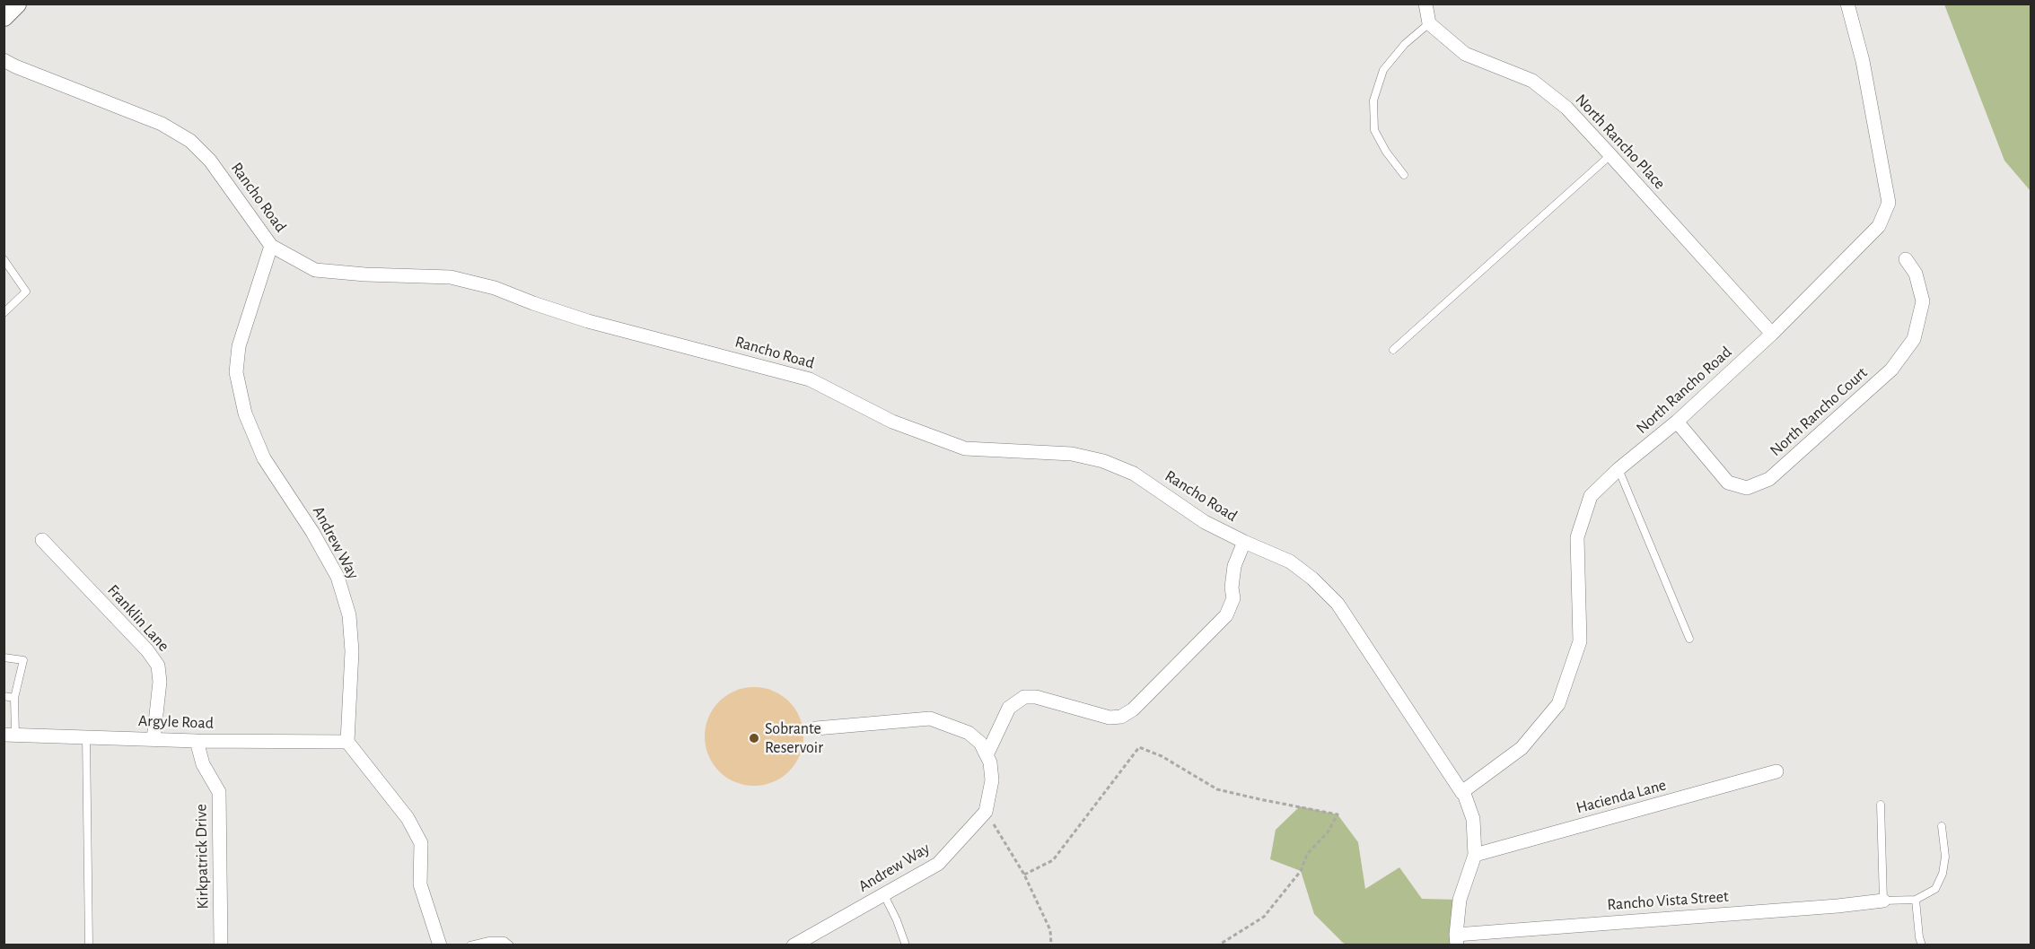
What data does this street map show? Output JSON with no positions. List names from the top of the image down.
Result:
{
  "streets": {
    "street": [
      "North Rancho Place",
      "Rancho Road",
      "North Rancho Road",
      "North Rancho Court",
      "Andrew Way",
      "Franklin Lane",
      "Argyle Road",
      "Hacienda Lane",
      "Kirkpatrick Drive",
      "Rancho Vista Street"
    ]
  },
  "crossings": [
    ["North Rancho Place", "North Rancho Road"],
    ["Rancho Road", "North Rancho Road"],
    ["Rancho Road", "Andrew Way"],
    ["Rancho Road", "Hacienda Lane"],
    ["North Rancho Road", "North Rancho Court"],
    ["Andrew Way", "Argyle Road"],
    ["Franklin Lane", "Argyle Road"],
    ["Argyle Road", "Kirkpatrick Drive"]
  ],
  "places": ["Sobrante Reservoir"]
}
